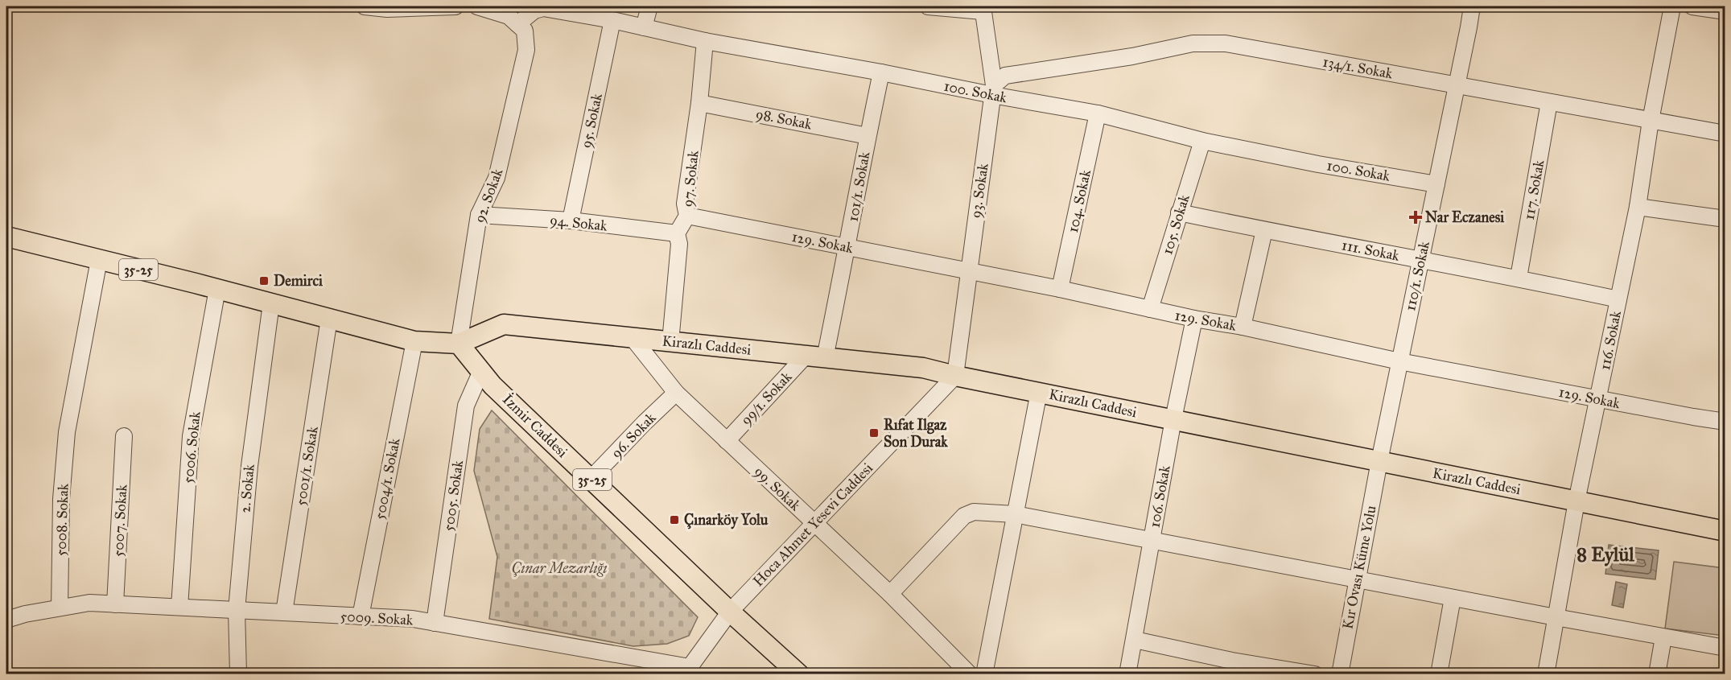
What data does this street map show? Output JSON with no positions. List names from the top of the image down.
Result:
{
  "streets": {
    "main road": ["35-25", "Kirazlı Caddesi", "İzmir Caddesi"],
    "street": [
      "134/1. Sokak",
      "100. Sokak",
      "98. Sokak",
      "95. Sokak",
      "97. Sokak",
      "101/1. Sokak",
      "117. Sokak",
      "93. Sokak",
      "92. Sokak",
      "104. Sokak",
      "94. Sokak",
      "105. Sokak",
      "129. Sokak",
      "111. Sokak",
      "110/1. Sokak",
      "116. Sokak",
      "99/1. Sokak",
      "96. Sokak",
      "5006. Sokak",
      "5001/1. Sokak",
      "5004/1. Sokak",
      "2. Sokak",
      "99. Sokak",
      "5005. Sokak",
      "106. Sokak",
      "5008. Sokak",
      "5007. Sokak",
      "Hoca Ahmet Yesevi Caddesi",
      "Kır Ovası Küme Yolu",
      "5009. Sokak"
    ]
  },
  "crossings": [
    ["134/1. Sokak", "100. Sokak"],
    ["134/1. Sokak", "117. Sokak"],
    ["134/1. Sokak", "93. Sokak"],
    ["134/1. Sokak", "110/1. Sokak"],
    ["134/1. Sokak", "116. Sokak"],
    ["100. Sokak", "95. Sokak"],
    ["100. Sokak", "97. Sokak"],
    ["100. Sokak", "101/1. Sokak"],
    ["100. Sokak", "93. Sokak"],
    ["100. Sokak", "92. Sokak"],
    ["100. Sokak", "104. Sokak"],
    ["100. Sokak", "105. Sokak"],
    ["100. Sokak", "110/1. Sokak"],
    ["98. Sokak", "97. Sokak"],
    ["98. Sokak", "101/1. Sokak"],
    ["95. Sokak", "94. Sokak"],
    ["97. Sokak", "94. Sokak"],
    ["97. Sokak", "129. Sokak"],
    ["97. Sokak", "Kirazlı Caddesi"],
    ["101/1. Sokak", "129. Sokak"],
    ["101/1. Sokak", "Kirazlı Caddesi"],
    ["117. Sokak", "111. Sokak"],
    ["93. Sokak", "129. Sokak"],
    ["93. Sokak", "Kirazlı Caddesi"],
    ["93. Sokak", "Hoca Ahmet Yesevi Caddesi"],
    ["92. Sokak", "94. Sokak"],
    ["92. Sokak", "35-25"],
    ["92. Sokak", "Kirazlı Caddesi"],
    ["92. Sokak", "İzmir Caddesi"],
    ["104. Sokak", "129. Sokak"],
    ["105. Sokak", "129. Sokak"],
    ["105. Sokak", "111. Sokak"],
    ["129. Sokak", "110/1. Sokak"],
    ["129. Sokak", "116. Sokak"],
    ["129. Sokak", "106. Sokak"],
    ["111. Sokak", "110/1. Sokak"],
    ["111. Sokak", "116. Sokak"],
    ["35-25", "Kirazlı Caddesi"],
    ["35-25", "İzmir Caddesi"],
    ["35-25", "5006. Sokak"],
    ["35-25", "5001/1. Sokak"],
    ["35-25", "5004/1. Sokak"],
    ["35-25", "2. Sokak"],
    ["35-25", "5008. Sokak"],
    ["110/1. Sokak", "Kirazlı Caddesi"],
    ["110/1. Sokak", "Kır Ovası Küme Yolu"],
    ["116. Sokak", "Kirazlı Caddesi"],
    ["Kirazlı Caddesi", "99/1. Sokak"],
    ["Kirazlı Caddesi", "İzmir Caddesi"],
    ["Kirazlı Caddesi", "99. Sokak"],
    ["Kirazlı Caddesi", "106. Sokak"],
    ["Kirazlı Caddesi", "Hoca Ahmet Yesevi Caddesi"],
    ["Kirazlı Caddesi", "Kır Ovası Küme Yolu"],
    ["99/1. Sokak", "99. Sokak"],
    ["İzmir Caddesi", "96. Sokak"],
    ["İzmir Caddesi", "5005. Sokak"],
    ["İzmir Caddesi", "Hoca Ahmet Yesevi Caddesi"],
    ["96. Sokak", "99. Sokak"],
    ["5006. Sokak", "5009. Sokak"],
    ["5001/1. Sokak", "5009. Sokak"],
    ["5004/1. Sokak", "5009. Sokak"],
    ["2. Sokak", "5009. Sokak"],
    ["99. Sokak", "Hoca Ahmet Yesevi Caddesi"],
    ["5005. Sokak", "5009. Sokak"],
    ["5008. Sokak", "5009. Sokak"],
    ["5007. Sokak", "5009. Sokak"],
    ["Hoca Ahmet Yesevi Caddesi", "5009. Sokak"]
  ],
  "districts": ["8 Eylül"],
  "parks": ["Çınar Mezarlığı"],
  "places": {
    "health": ["Nar Eczanesi"],
    "transit": ["Demirci", "Rıfat Ilgaz Son Durak", "Çınarköy Yolu"]
  }
}
